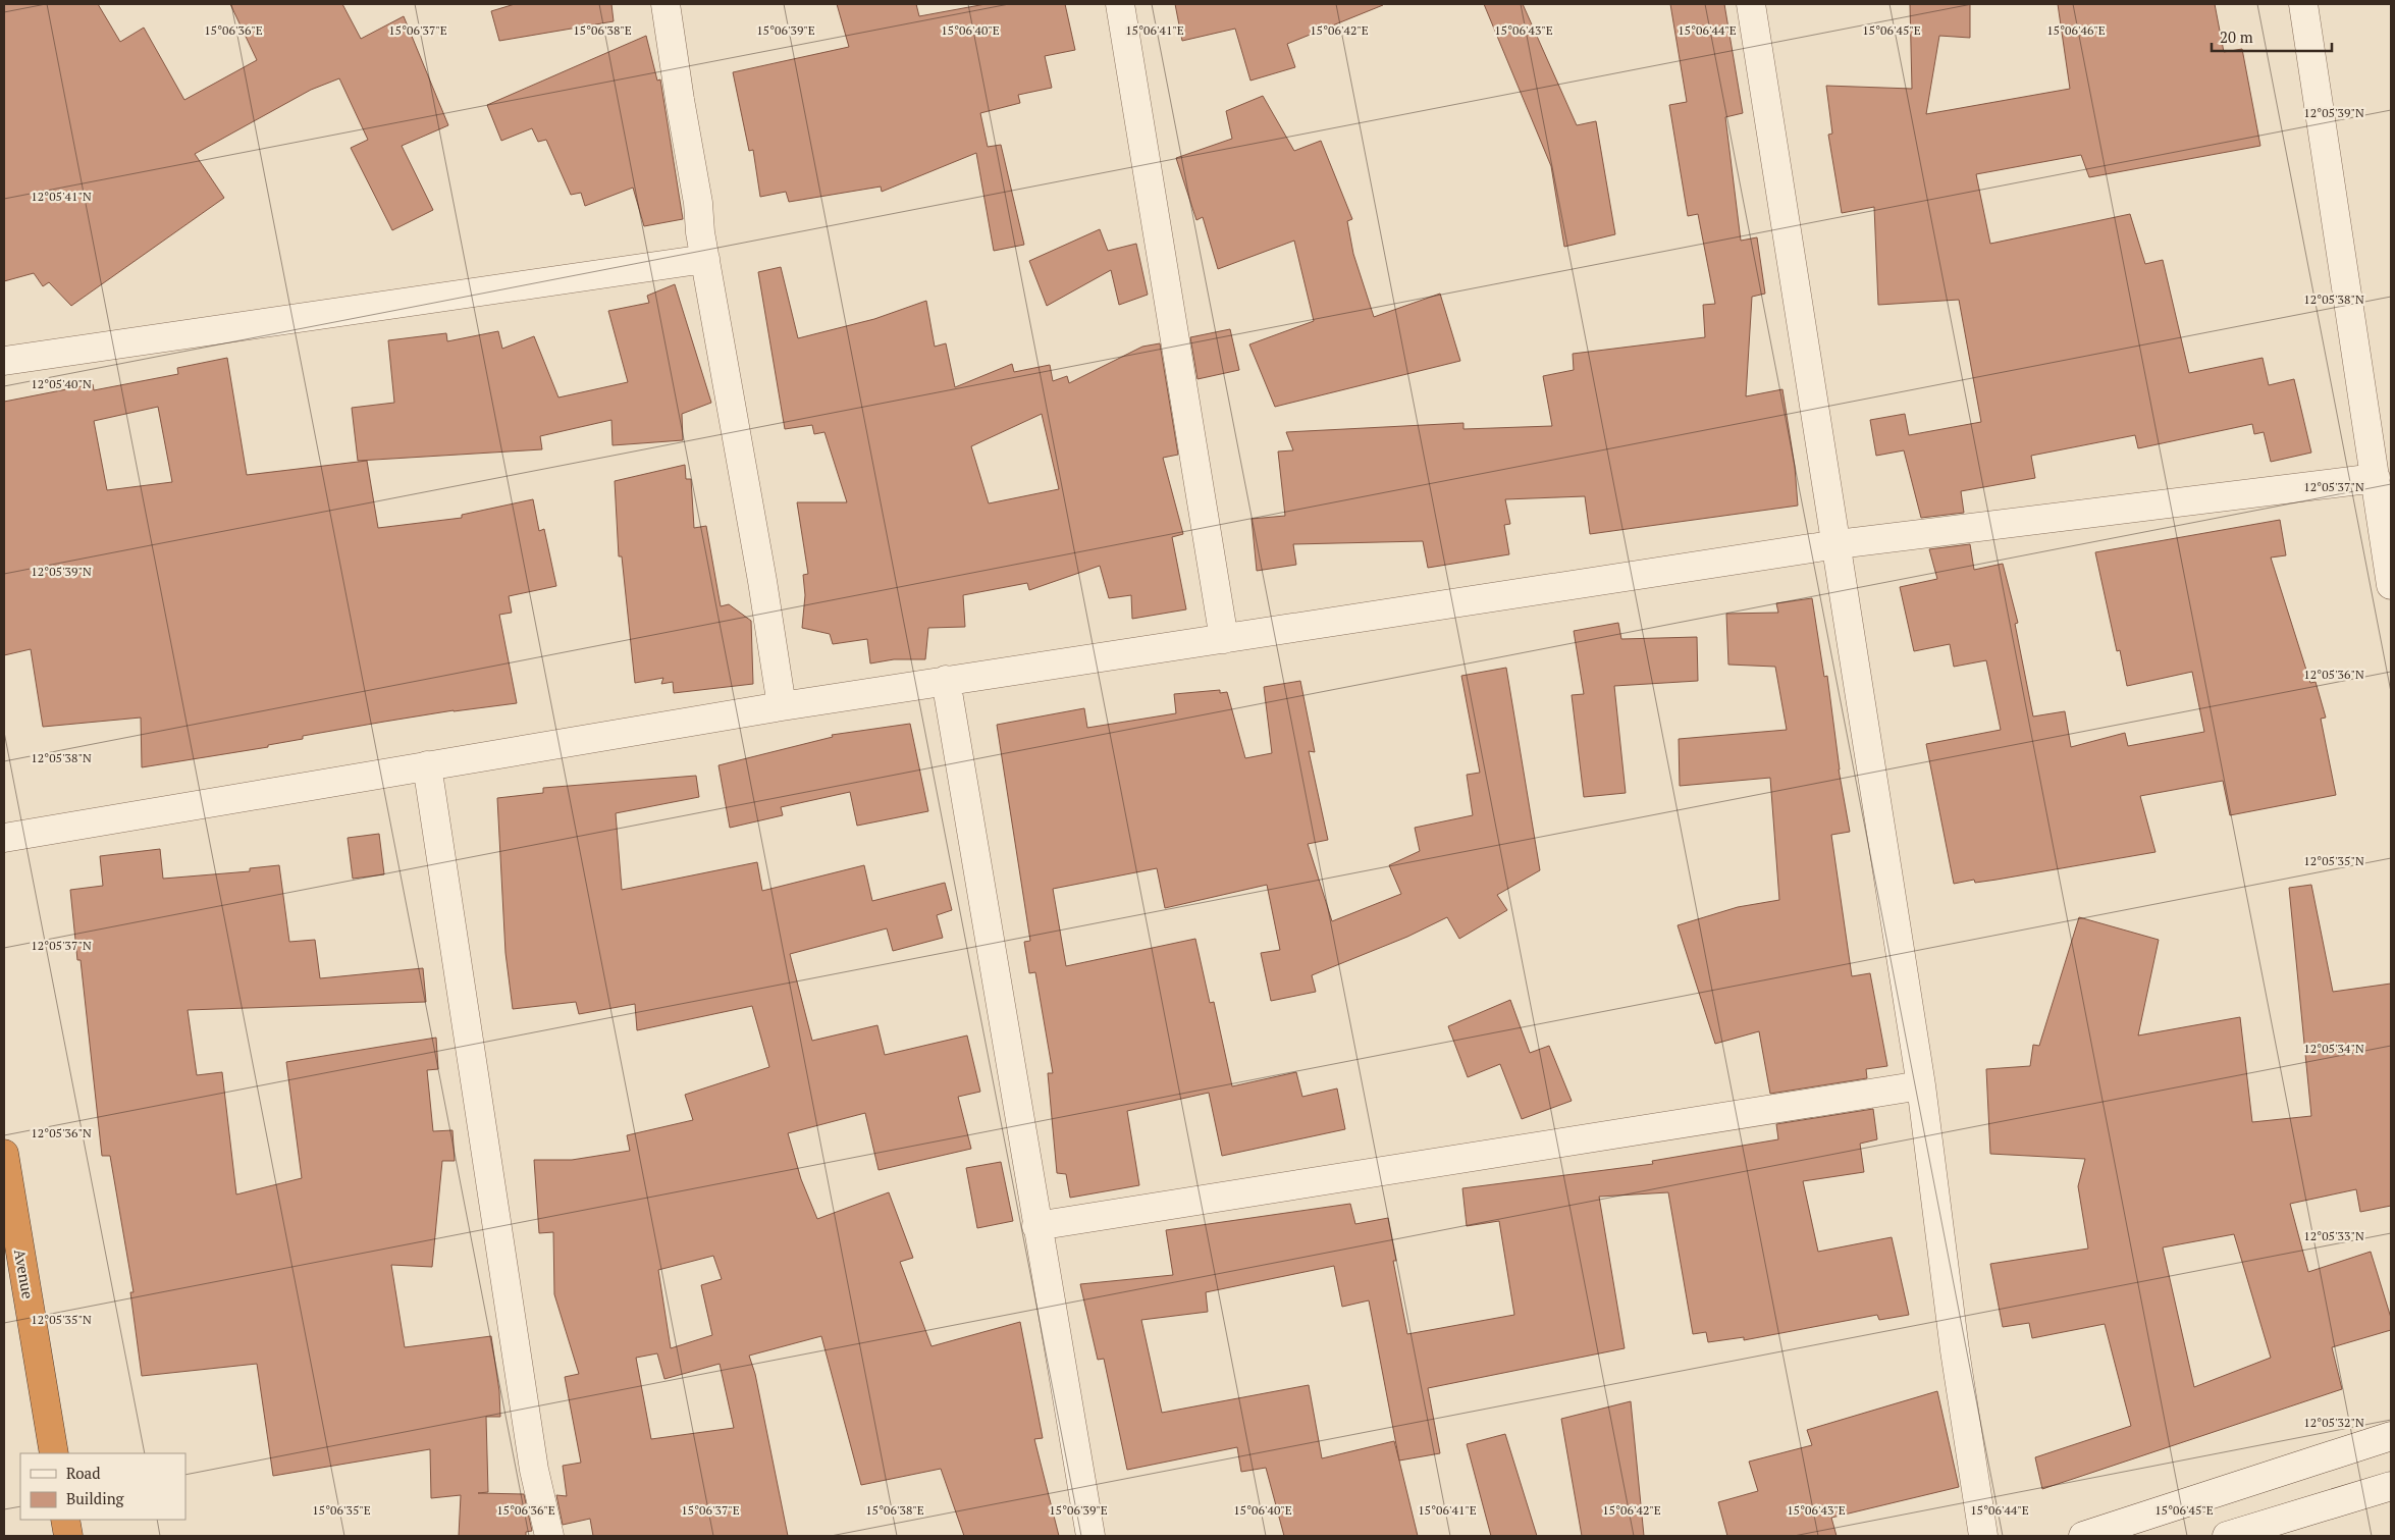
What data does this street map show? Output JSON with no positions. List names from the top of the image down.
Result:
{
  "streets": {
    "highway": ["Avenue"]
  },
  "legend": ["Road", "Building"],
  "scale_bar": "20 m",
  "coordinates": [
    "15°06'36\"E",
    "15°06'37\"E",
    "15°06'38\"E",
    "15°06'39\"E",
    "15°06'40\"E",
    "15°06'41\"E",
    "15°06'42\"E",
    "15°06'43\"E",
    "15°06'44\"E",
    "15°06'45\"E",
    "15°06'46\"E",
    "12°05'39\"N",
    "12°05'41\"N",
    "12°05'38\"N",
    "12°05'40\"N",
    "12°05'37\"N",
    "12°05'36\"N",
    "12°05'35\"N",
    "12°05'34\"N",
    "12°05'33\"N",
    "12°05'32\"N",
    "15°06'35\"E"
  ]
}
